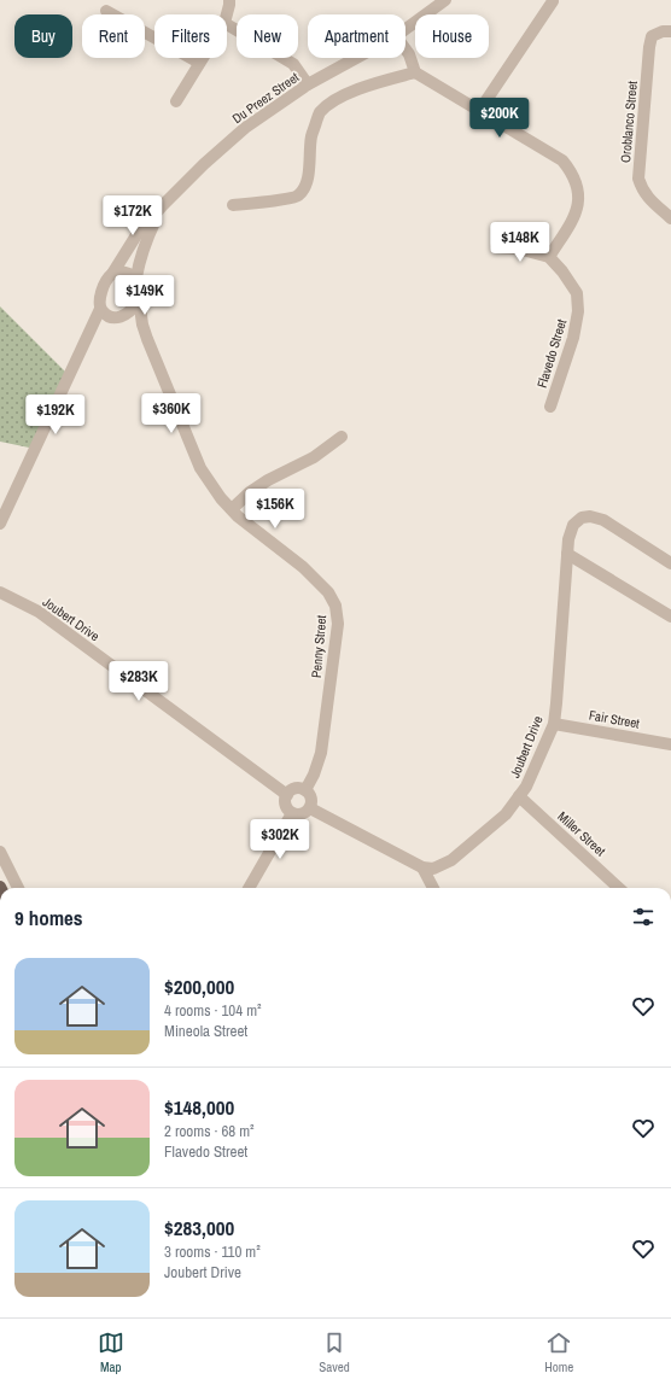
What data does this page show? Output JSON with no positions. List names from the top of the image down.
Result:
{
  "streets": {
    "street": [
      "Du Preez Street",
      "Oroblanco Street",
      "Flavedo Street",
      "Joubert Drive",
      "Penny Street",
      "Fair Street",
      "Miller Street"
    ]
  },
  "crossings": [
    ["Du Preez Street", "Penny Street"],
    ["Joubert Drive", "Penny Street"],
    ["Joubert Drive", "Fair Street"],
    ["Joubert Drive", "Miller Street"]
  ],
  "page": {
    "chip": [
      "Buy",
      "Rent",
      "Filters",
      "New",
      "Apartment",
      "House"
    ],
    "price": [
      "$200K",
      "$172K",
      "$148K",
      "$149K",
      "$360K",
      "$192K",
      "$156K",
      "$283K",
      "$302K"
    ],
    "heading": "9 homes",
    "list": [
      {
        "name": "$200,000",
        "note": "4 rooms · 104 m² · Mineola Street"
      },
      {
        "name": "$148,000",
        "note": "2 rooms · 68 m² · Flavedo Street"
      },
      {
        "name": "$283,000",
        "note": "3 rooms · 110 m² · Joubert Drive"
      }
    ],
    "tabs": ["Map", "Saved", "Home"]
  }
}
